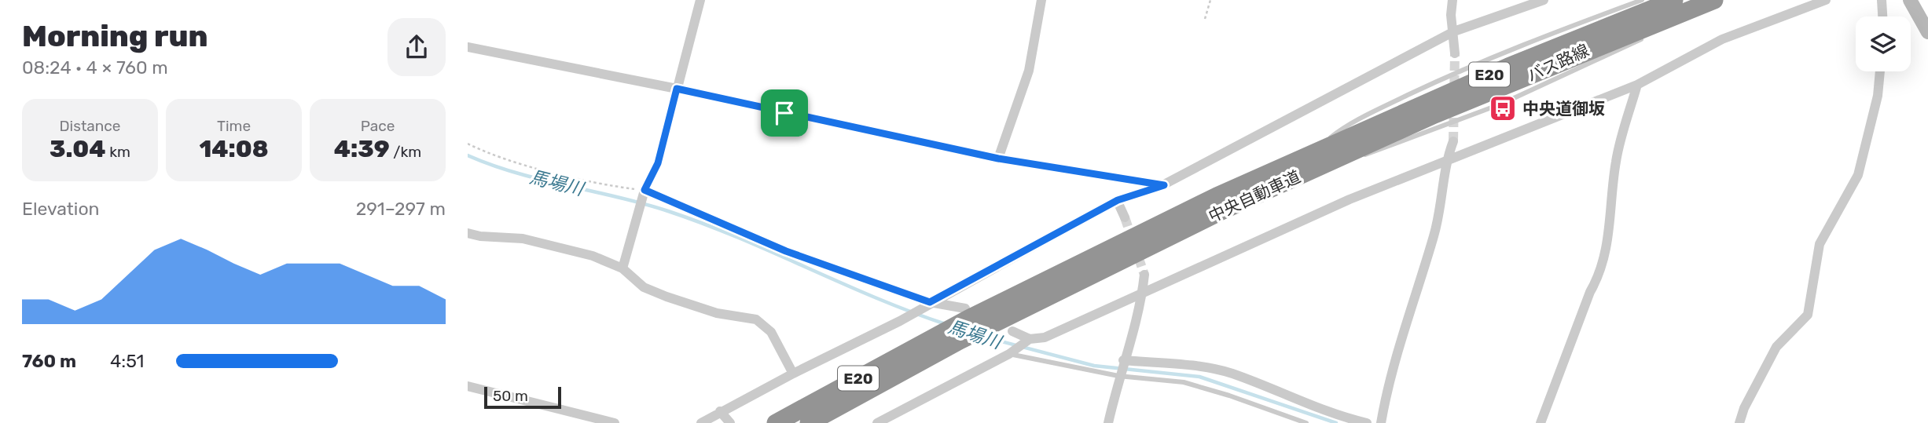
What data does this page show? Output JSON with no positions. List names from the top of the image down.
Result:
{
  "streets": {
    "highway": ["E20", "中央自動車道"],
    "lane": ["バス路線"]
  },
  "crossings": [
    ["バス路線", "中央自動車道"]
  ],
  "water": ["馬場川"],
  "places": {
    "bus stop": ["中央道御坂"]
  },
  "scale_bar": "50 m",
  "page": {
    "heading": ["Morning run", "08:24 · 4 × 760 m"],
    "stats": [
      ["Distance", "3.04 km"],
      ["Time", "14:08"],
      ["Pace", "4:39 /km"]
    ],
    "chart": ["Elevation", "291–297 m"],
    "list": [
      {
        "name": "760 m",
        "note": "4:51"
      }
    ],
    "scale": "50 m"
  }
}
